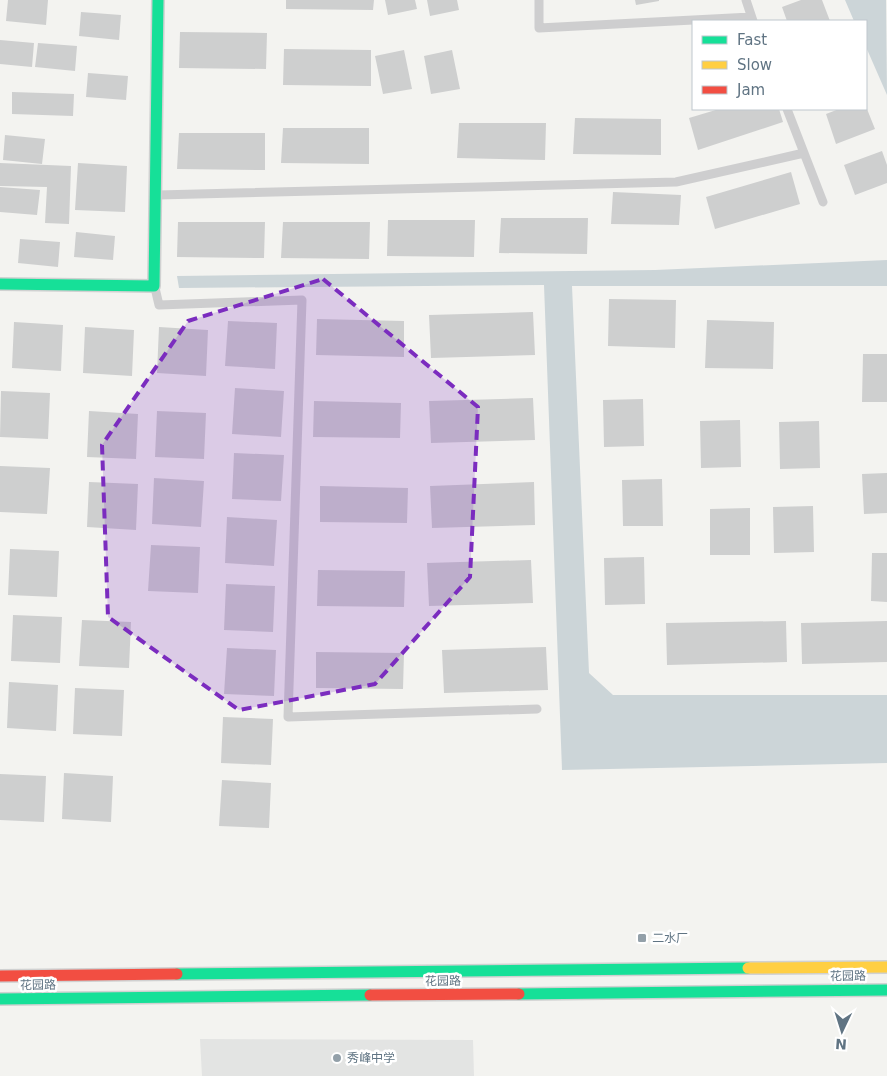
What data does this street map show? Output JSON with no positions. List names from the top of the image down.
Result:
{
  "streets": {
    "main road": ["花园路"]
  },
  "places": {
    "transit": ["二水厂"],
    "other": ["秀峰中学"]
  },
  "legend": ["Fast", "Slow", "Jam"],
  "north": "bottom"
}
